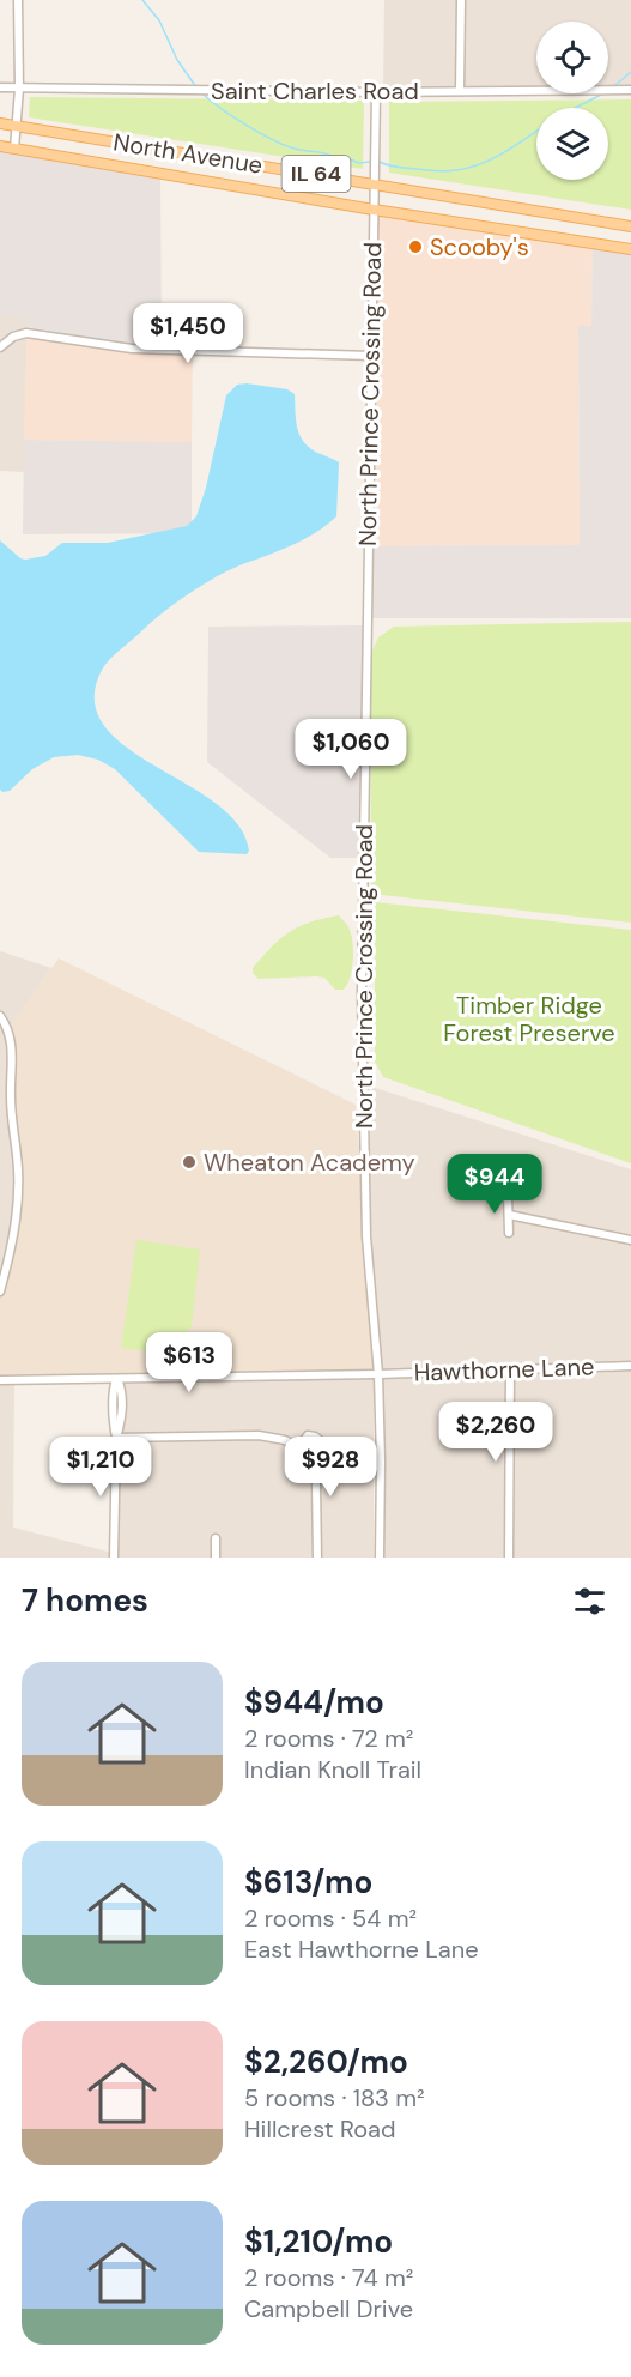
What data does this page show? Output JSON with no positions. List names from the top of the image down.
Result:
{
  "streets": {
    "main road": ["North Avenue", "IL 64"],
    "street": ["Saint Charles Road", "North Prince Crossing Road", "Hawthorne Lane"]
  },
  "crossings": [
    ["Saint Charles Road", "North Prince Crossing Road"],
    ["North Avenue", "North Prince Crossing Road"],
    ["North Prince Crossing Road", "Hawthorne Lane"]
  ],
  "parks": ["Timber Ridge Forest Preserve"],
  "places": ["Scooby's", "Wheaton Academy"],
  "page": {
    "price": [
      "$1,450",
      "$1,060",
      "$944",
      "$613",
      "$2,260",
      "$1,210",
      "$928"
    ],
    "heading": "7 homes",
    "list": [
      {
        "name": "$944/mo",
        "note": "2 rooms · 72 m² · Indian Knoll Trail"
      },
      {
        "name": "$613/mo",
        "note": "2 rooms · 54 m² · East Hawthorne Lane"
      },
      {
        "name": "$2,260/mo",
        "note": "5 rooms · 183 m² · Hillcrest Road"
      },
      {
        "name": "$1,210/mo",
        "note": "2 rooms · 74 m² · Campbell Drive"
      }
    ]
  }
}
